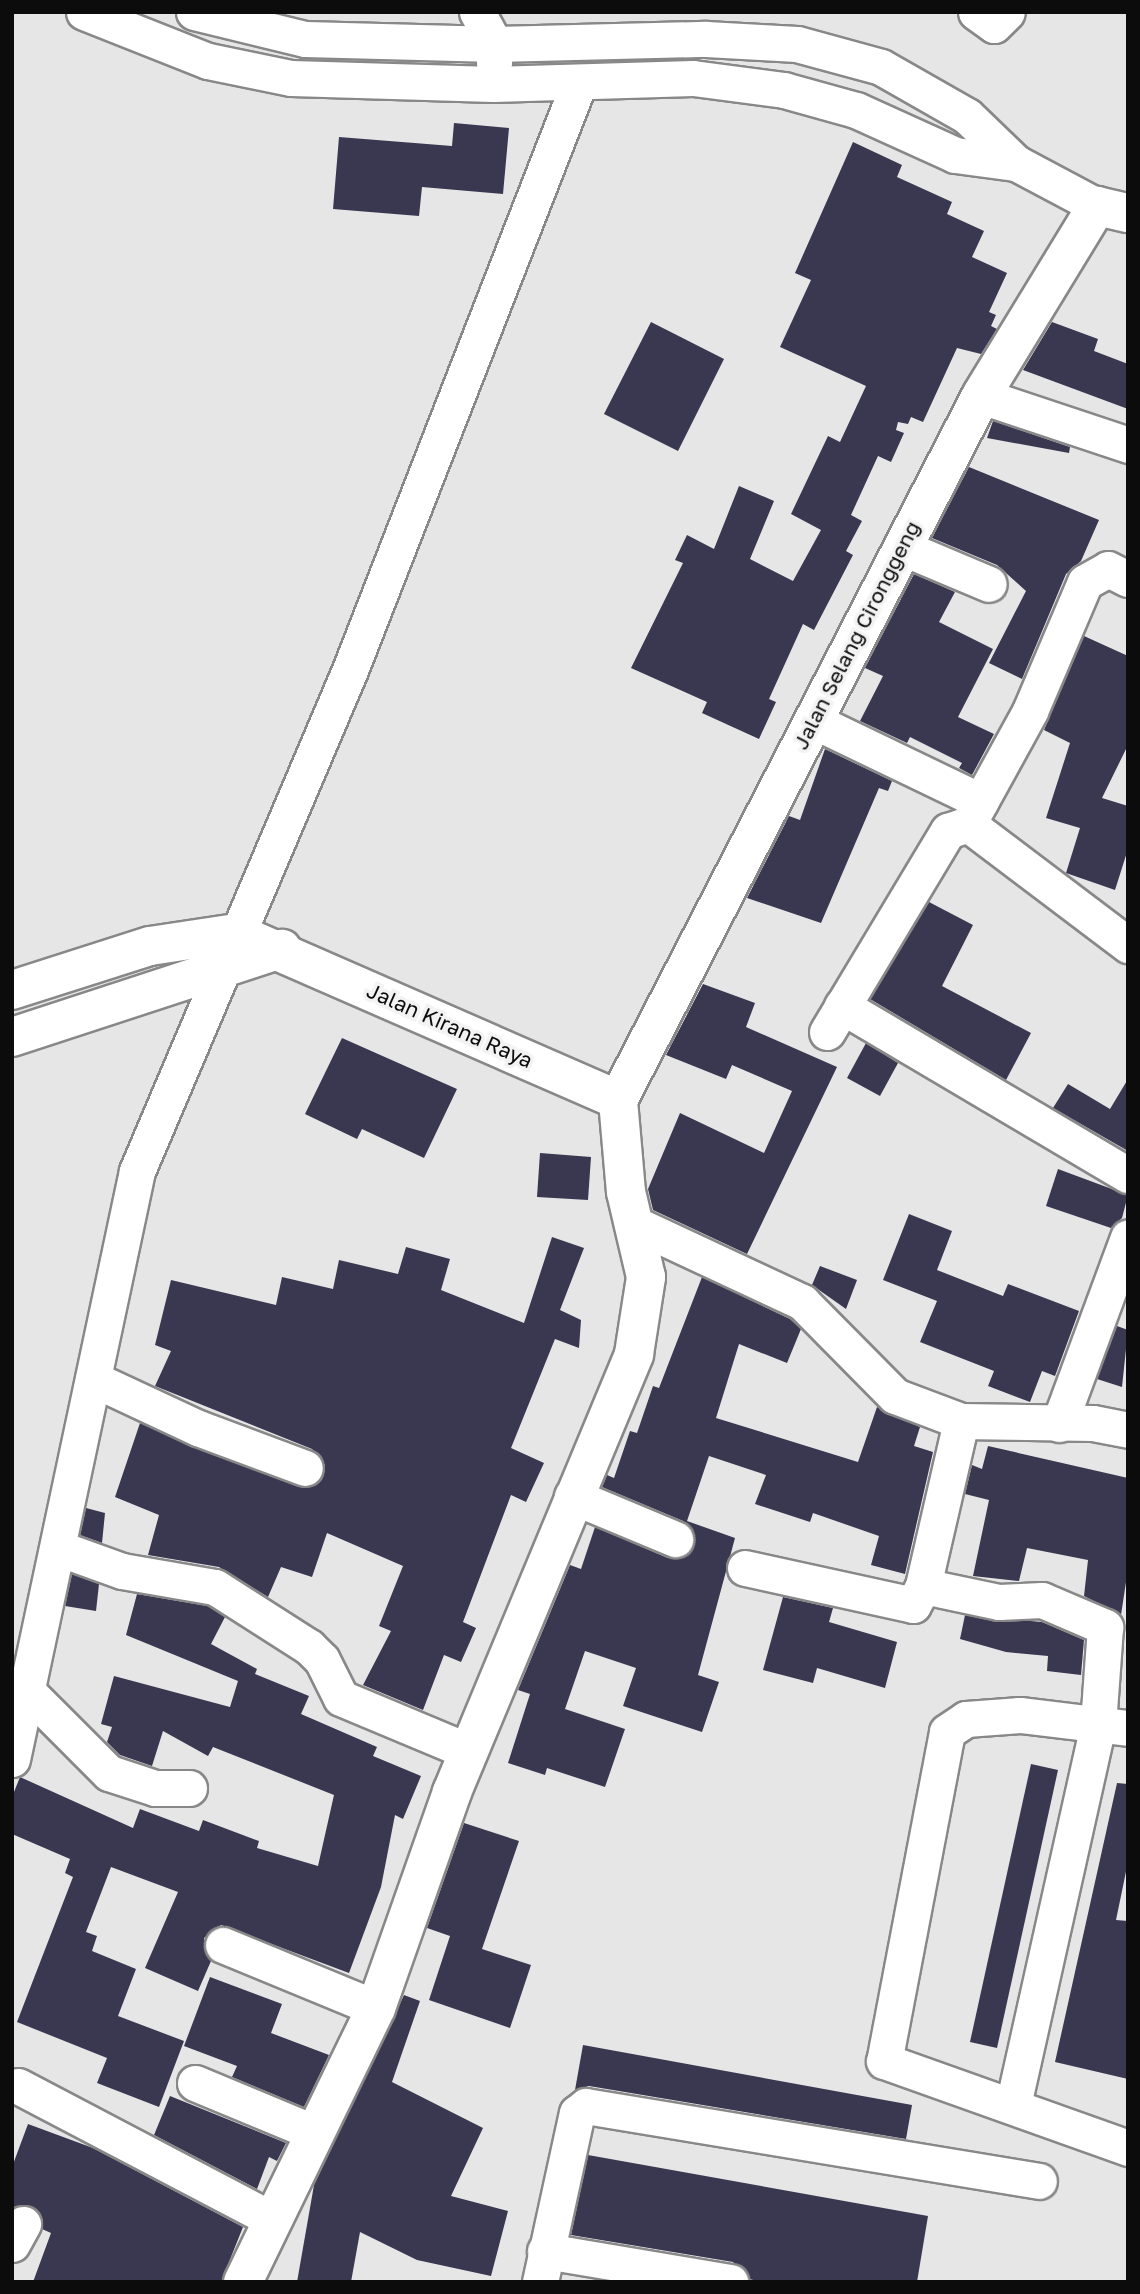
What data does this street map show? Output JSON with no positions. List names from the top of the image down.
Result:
{
  "streets": {
    "street": ["Jalan Selang Cironggeng", "Jalan Kirana Raya"]
  },
  "crossings": [
    ["Jalan Selang Cironggeng", "Jalan Kirana Raya"]
  ]
}
